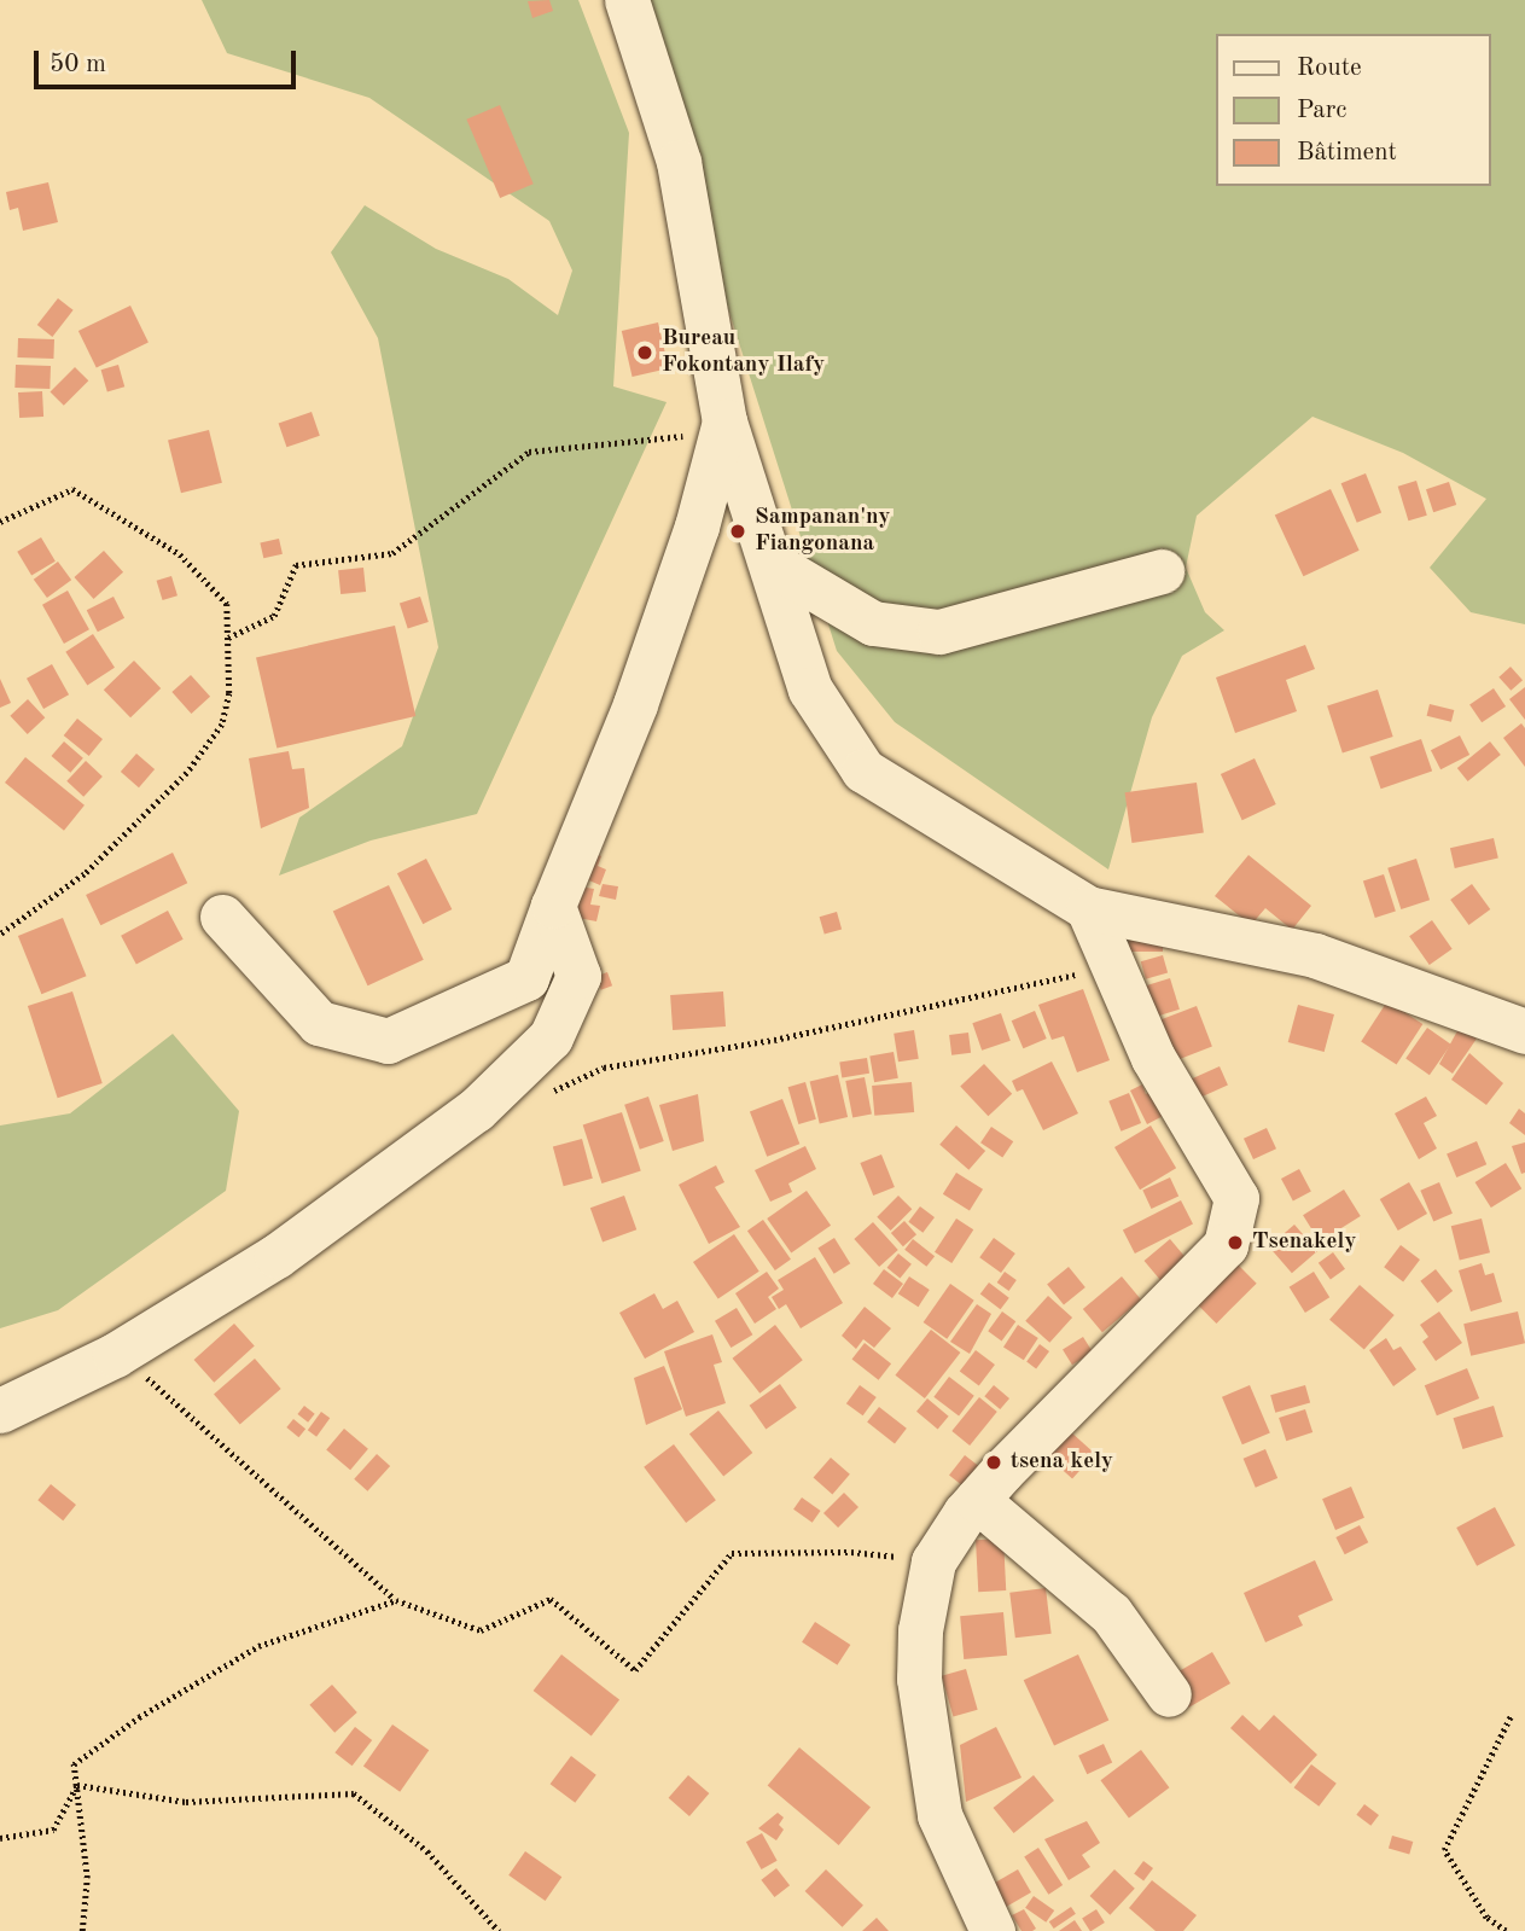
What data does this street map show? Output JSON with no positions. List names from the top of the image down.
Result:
{
  "places": [
    "Bureau Fokontany Ilafy",
    "Sampanan'ny Fiangonana",
    "Tsenakely",
    "tsena kely"
  ],
  "legend": ["Route", "Parc", "Bâtiment"],
  "scale_bar": "50 m"
}
